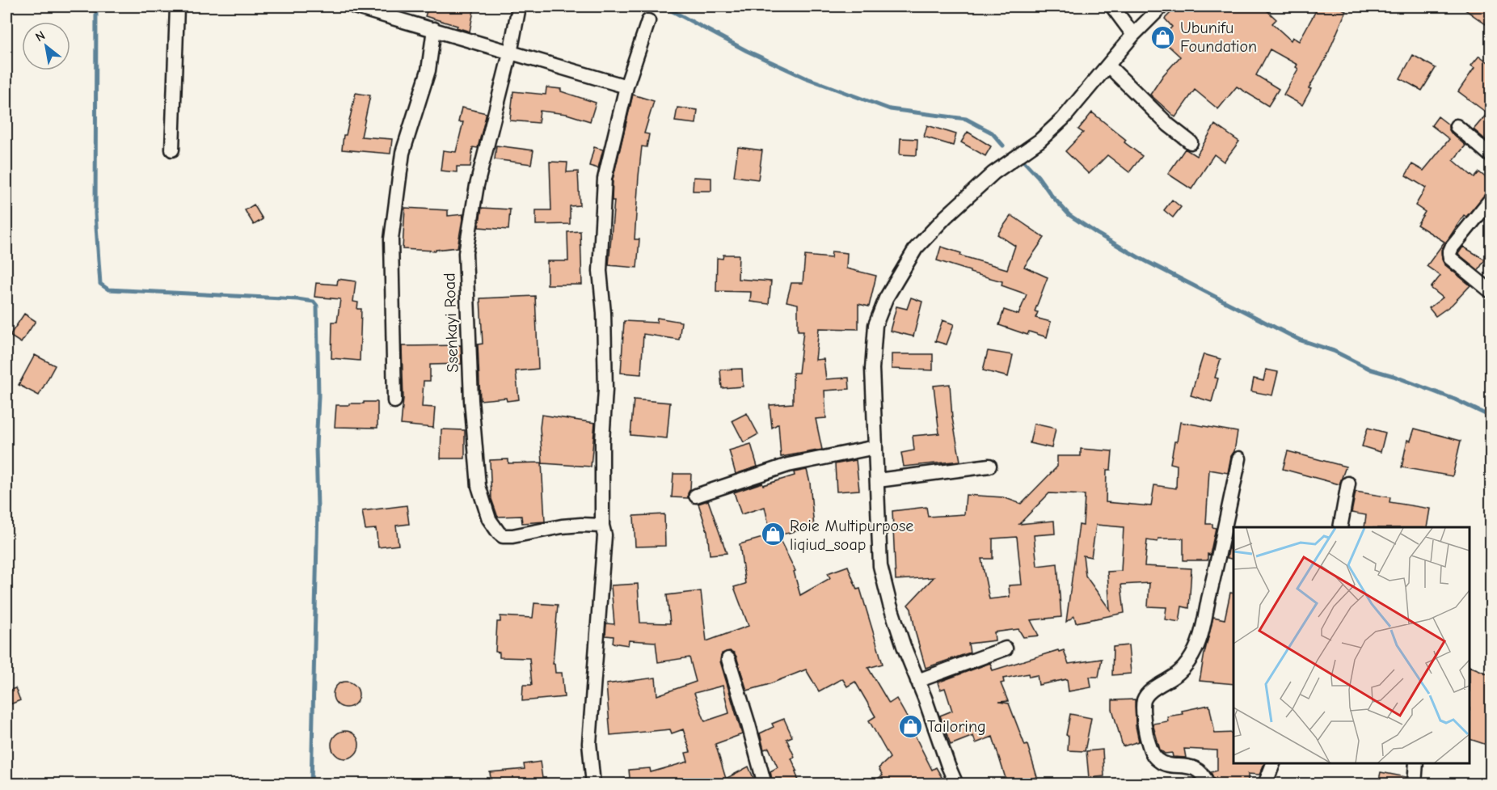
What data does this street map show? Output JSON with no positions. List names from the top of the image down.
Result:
{
  "streets": {
    "street": ["Ssenkayi Road"]
  },
  "places": {
    "shop": ["Ubunifu Foundation", "Roie Multipurpose liqiud_soap", "Tailoring"]
  },
  "north": "top left"
}
